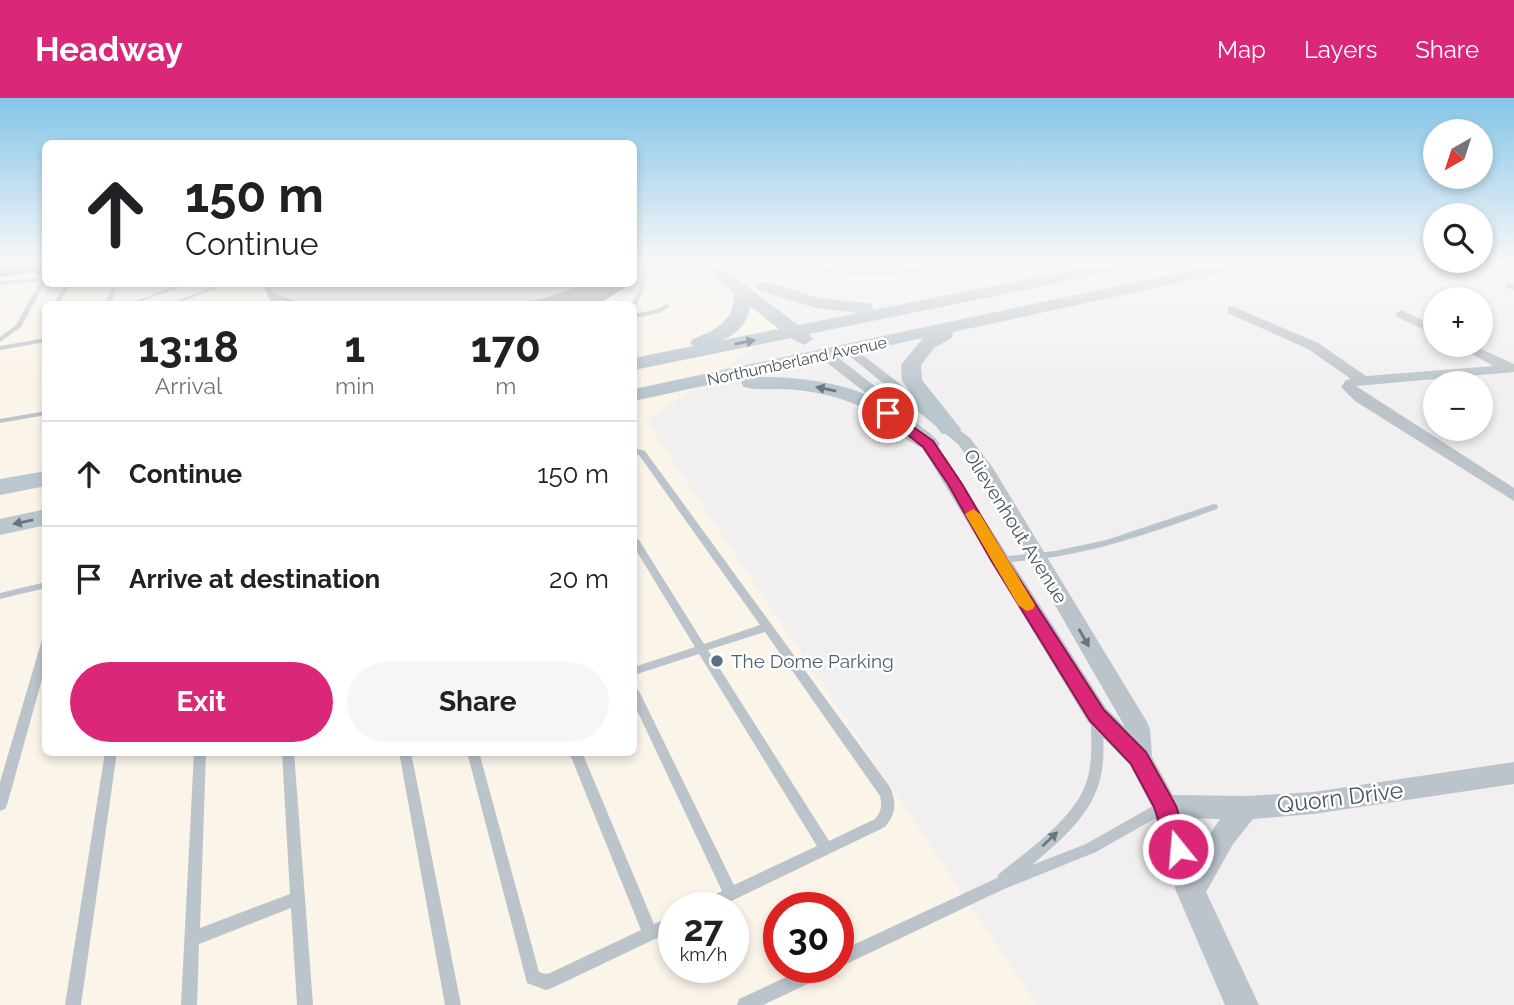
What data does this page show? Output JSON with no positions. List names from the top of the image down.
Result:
{
  "streets": {
    "main road": ["Northumberland Avenue", "Olievenhout Avenue"],
    "street": ["Quorn Drive"]
  },
  "crossings": [
    ["Northumberland Avenue", "Olievenhout Avenue"],
    ["Olievenhout Avenue", "Quorn Drive"]
  ],
  "places": ["The Dome Parking"],
  "north": "bottom left",
  "page": {
    "header": "Headway",
    "nav": ["Map", "Layers", "Share"],
    "map_buttons": ["+", "−"],
    "turn": ["150 m", "Continue"],
    "eta": [
      "13:18",
      "Arrival",
      "1",
      "min",
      "170",
      "m"
    ],
    "list": [
      {
        "name": "Continue",
        "value": "150 m"
      },
      {
        "name": "Arrive at destination",
        "value": "20 m"
      }
    ],
    "buttons": ["Exit", "Share"],
    "speed": "27 km/h",
    "limit": "30"
  }
}
